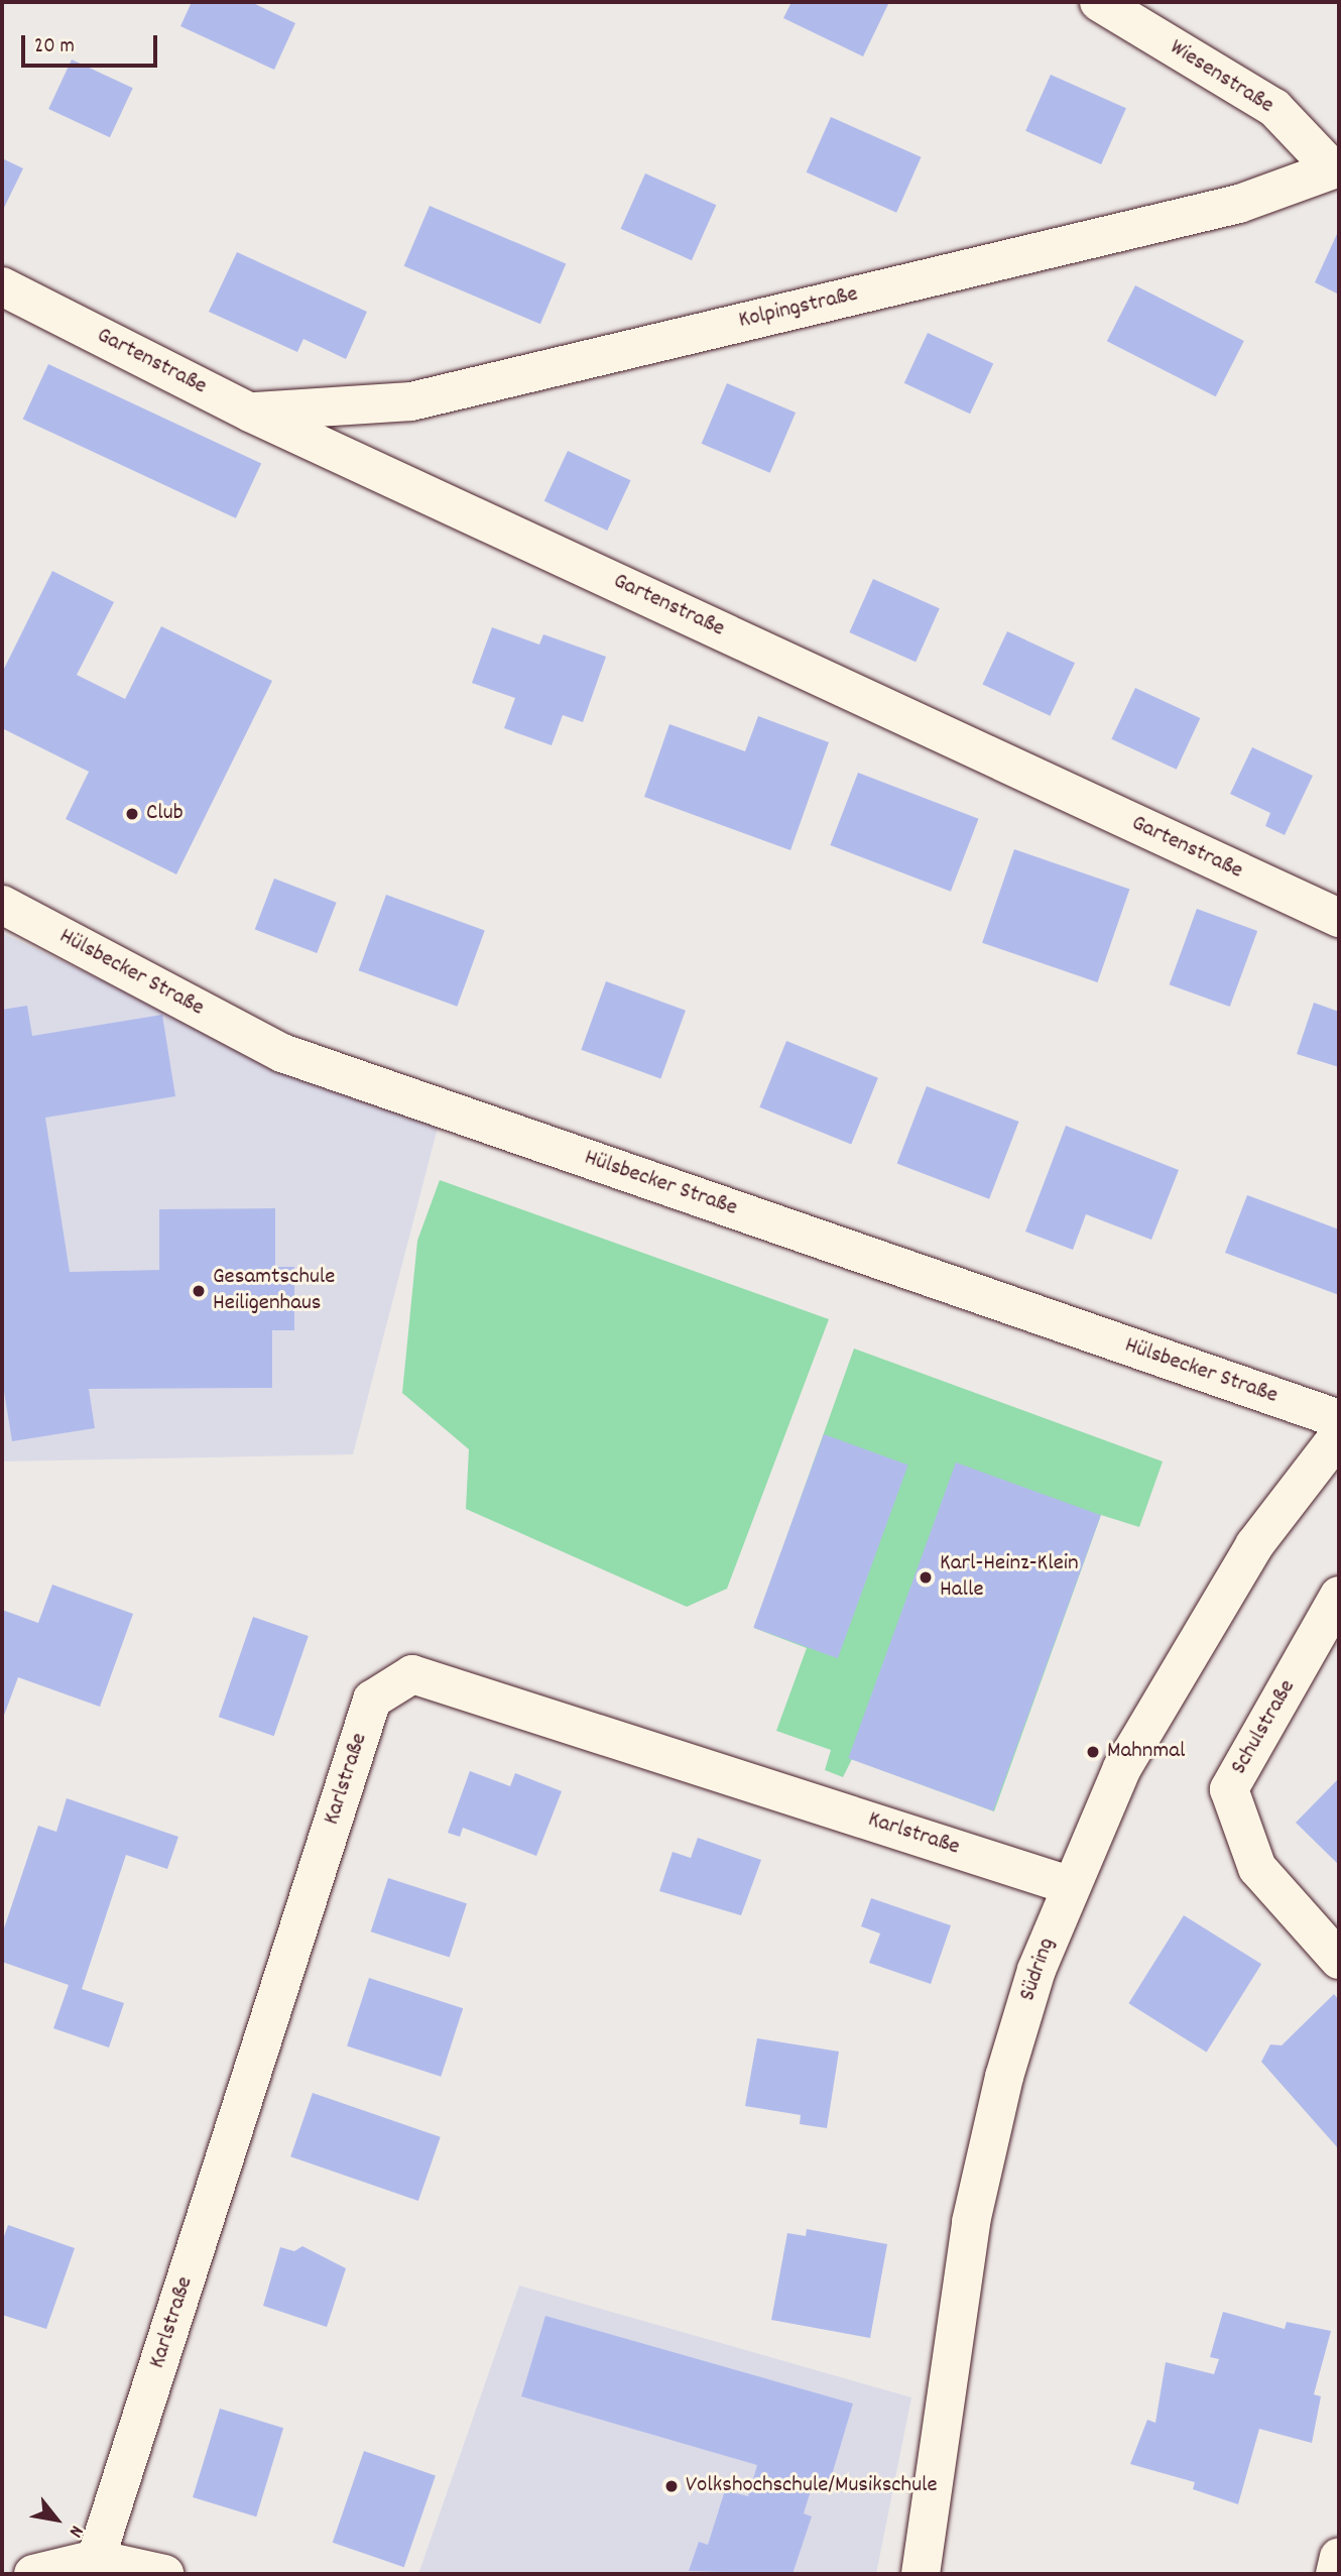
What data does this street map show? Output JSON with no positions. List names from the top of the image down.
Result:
{
  "streets": {
    "street": [
      "Wiesenstraße",
      "Kolpingstraße",
      "Gartenstraße",
      "Hülsbecker Straße",
      "Schulstraße",
      "Karlstraße",
      "Südring"
    ]
  },
  "crossings": [
    ["Wiesenstraße", "Kolpingstraße"],
    ["Kolpingstraße", "Gartenstraße"],
    ["Karlstraße", "Südring"]
  ],
  "places": [
    "Club",
    "Gesamtschule Heiligenhaus",
    "Karl-Heinz-Klein Halle",
    "Mahnmal",
    "Volkshochschule/Musikschule"
  ],
  "scale_bar": "20 m",
  "north": "bottom right"
}
